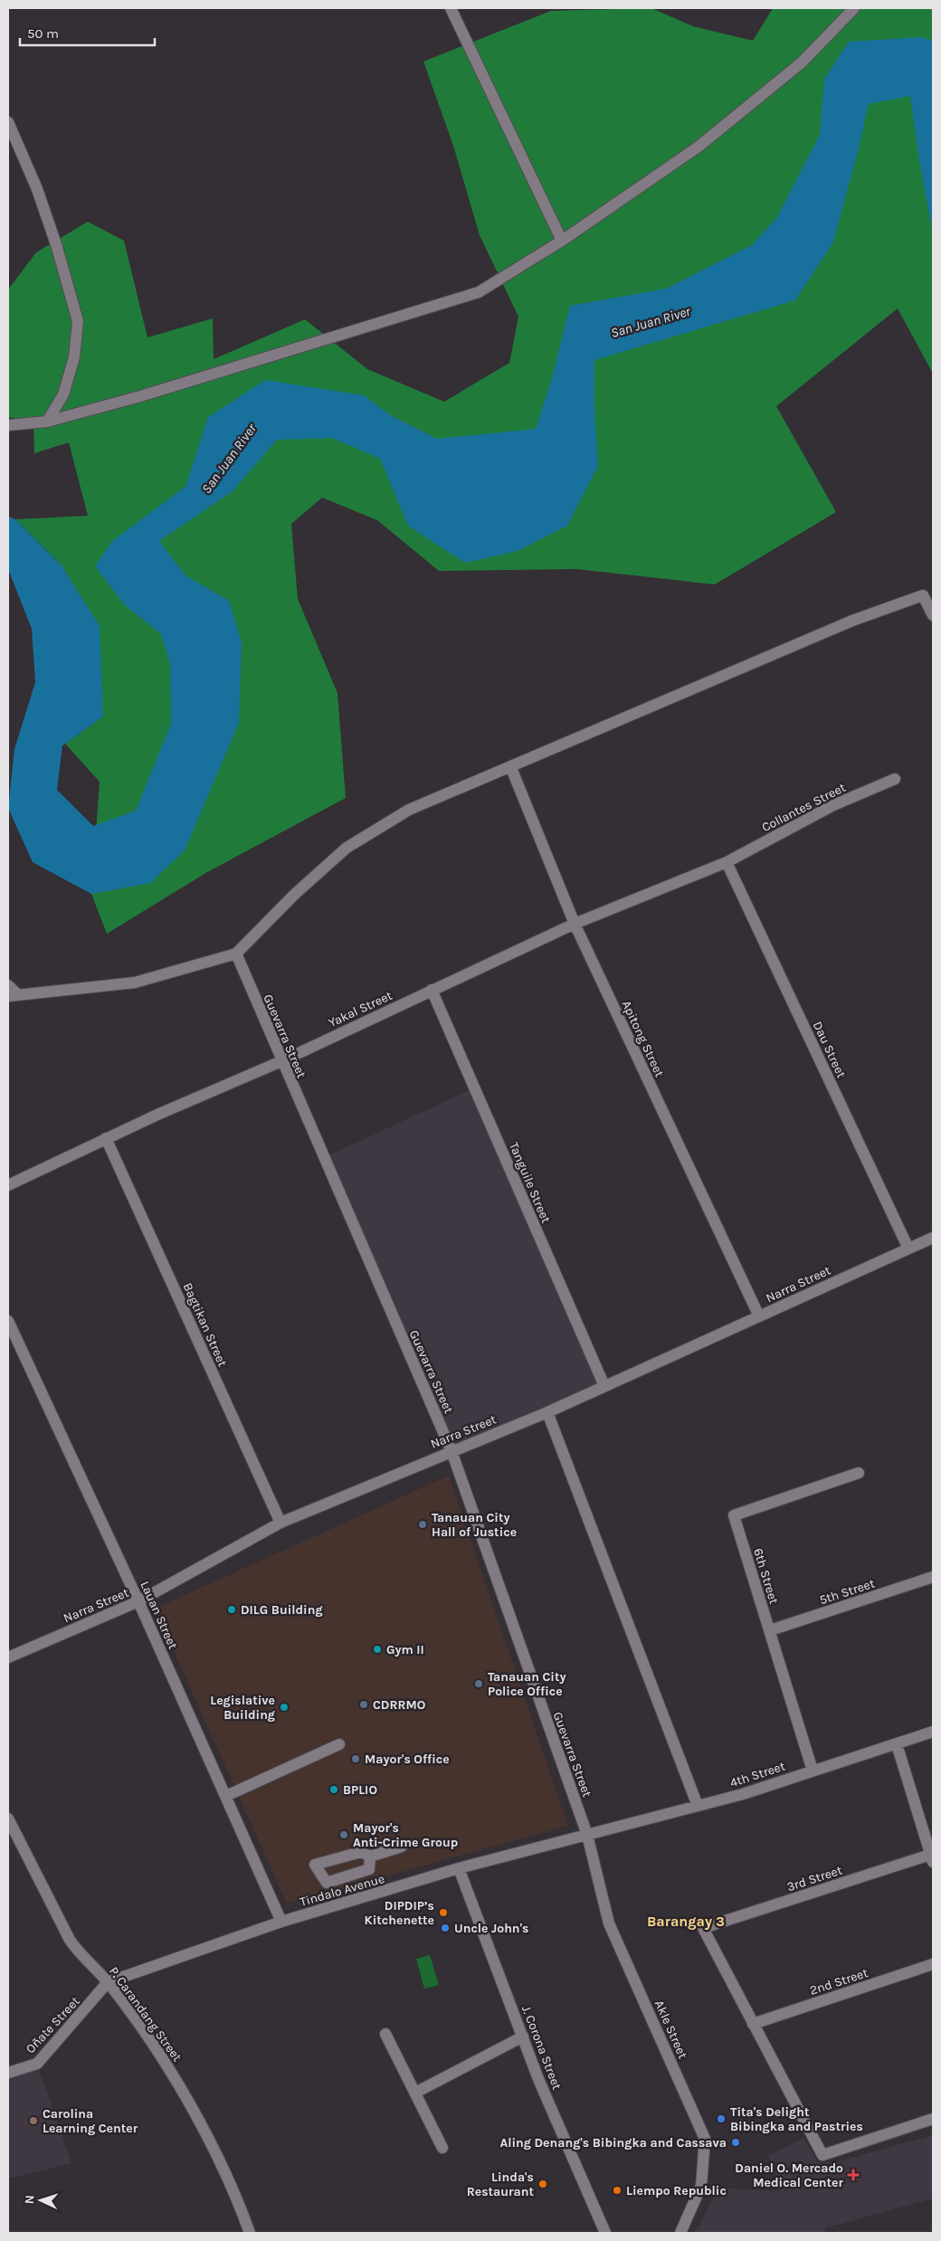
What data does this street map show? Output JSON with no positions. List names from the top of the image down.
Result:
{
  "streets": {
    "street": [
      "Collantes Street",
      "Yakal Street",
      "Guevarra Street",
      "Apitong Street",
      "Dau Street",
      "Tanguile Street",
      "Narra Street",
      "Bagtikan Street",
      "6th Street",
      "5th Street",
      "Lauan Street",
      "4th Street",
      "3rd Street",
      "Tindalo Avenue",
      "2nd Street",
      "P. Carandang Street",
      "Oñate Street",
      "Akle Street",
      "J. Corona Street"
    ]
  },
  "crossings": [
    ["Collantes Street", "Yakal Street"],
    ["Collantes Street", "Dau Street"],
    ["Yakal Street", "Guevarra Street"],
    ["Yakal Street", "Apitong Street"],
    ["Yakal Street", "Dau Street"],
    ["Yakal Street", "Tanguile Street"],
    ["Yakal Street", "Bagtikan Street"],
    ["Guevarra Street", "Narra Street"],
    ["Guevarra Street", "4th Street"],
    ["Guevarra Street", "Tindalo Avenue"],
    ["Guevarra Street", "Akle Street"],
    ["Apitong Street", "Narra Street"],
    ["Dau Street", "Narra Street"],
    ["Tanguile Street", "Narra Street"],
    ["Narra Street", "Bagtikan Street"],
    ["Narra Street", "Lauan Street"],
    ["6th Street", "5th Street"],
    ["6th Street", "4th Street"],
    ["Lauan Street", "Tindalo Avenue"],
    ["4th Street", "Tindalo Avenue"],
    ["4th Street", "Akle Street"],
    ["3rd Street", "2nd Street"],
    ["Tindalo Avenue", "P. Carandang Street"],
    ["Tindalo Avenue", "Oñate Street"],
    ["Tindalo Avenue", "Akle Street"],
    ["Tindalo Avenue", "J. Corona Street"],
    ["P. Carandang Street", "Oñate Street"]
  ],
  "districts": ["Barangay 3"],
  "water": ["San Juan River"],
  "places": {
    "other": [
      "Tanauan City Hall of Justice",
      "DILG Building",
      "Gym II",
      "Tanauan City Police Office",
      "CDRRMO",
      "Legislative Building",
      "Mayor's Office",
      "BPLIO",
      "Mayor's Anti-Crime Group",
      "DIPDIP’s Kitchenette",
      "Uncle John's",
      "Tita's Delight Bibingka and Pastries",
      "Carolina Learning Center",
      "Aling Denang's Bibingka and Cassava",
      "Linda's Restaurant",
      "Liempo Republic"
    ],
    "health": ["Daniel O. Mercado Medical Center"]
  },
  "scale_bar": "50 m",
  "north": "left"
}
